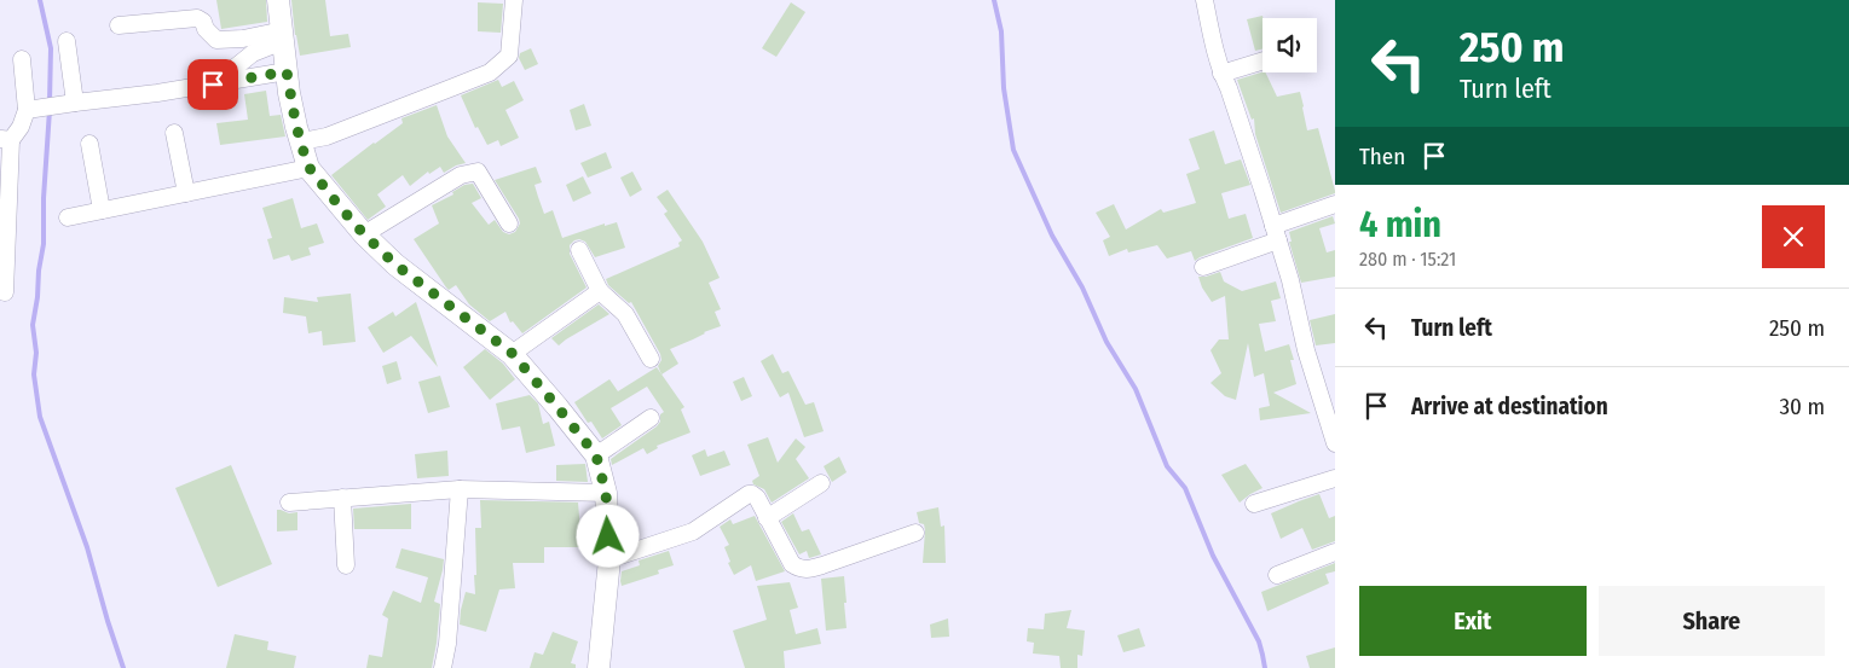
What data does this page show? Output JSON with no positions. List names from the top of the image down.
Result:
{
  "page": {
    "turn": ["250 m", "Turn left"],
    "then": "Then",
    "heading": ["4 min", "280 m · 15:21"],
    "list": [
      {
        "name": "Turn left",
        "value": "250 m"
      },
      {
        "name": "Arrive at destination",
        "value": "30 m"
      }
    ],
    "buttons": ["Exit", "Share"]
  }
}
